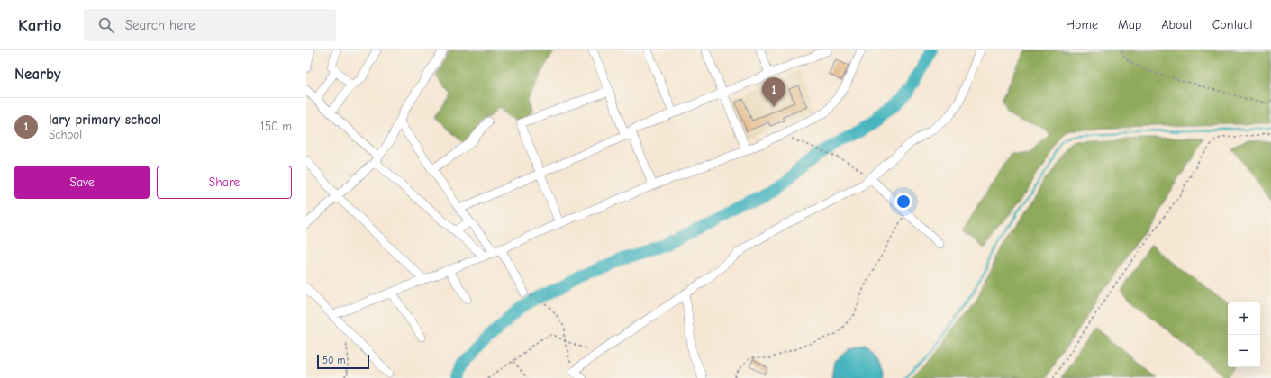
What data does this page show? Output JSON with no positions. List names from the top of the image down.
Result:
{
  "scale_bar": "50 m",
  "page": {
    "header": "Kartio",
    "search": "Search here",
    "nav": [
      "Home",
      "Map",
      "About",
      "Contact"
    ],
    "heading": "Nearby",
    "pins": "1",
    "list": [
      {
        "mark": "1",
        "name": "lary primary school",
        "note": "School",
        "value": "150 m"
      }
    ],
    "buttons": ["Save", "Share"],
    "map_buttons": ["+", "−"],
    "scale": "50 m"
  }
}
